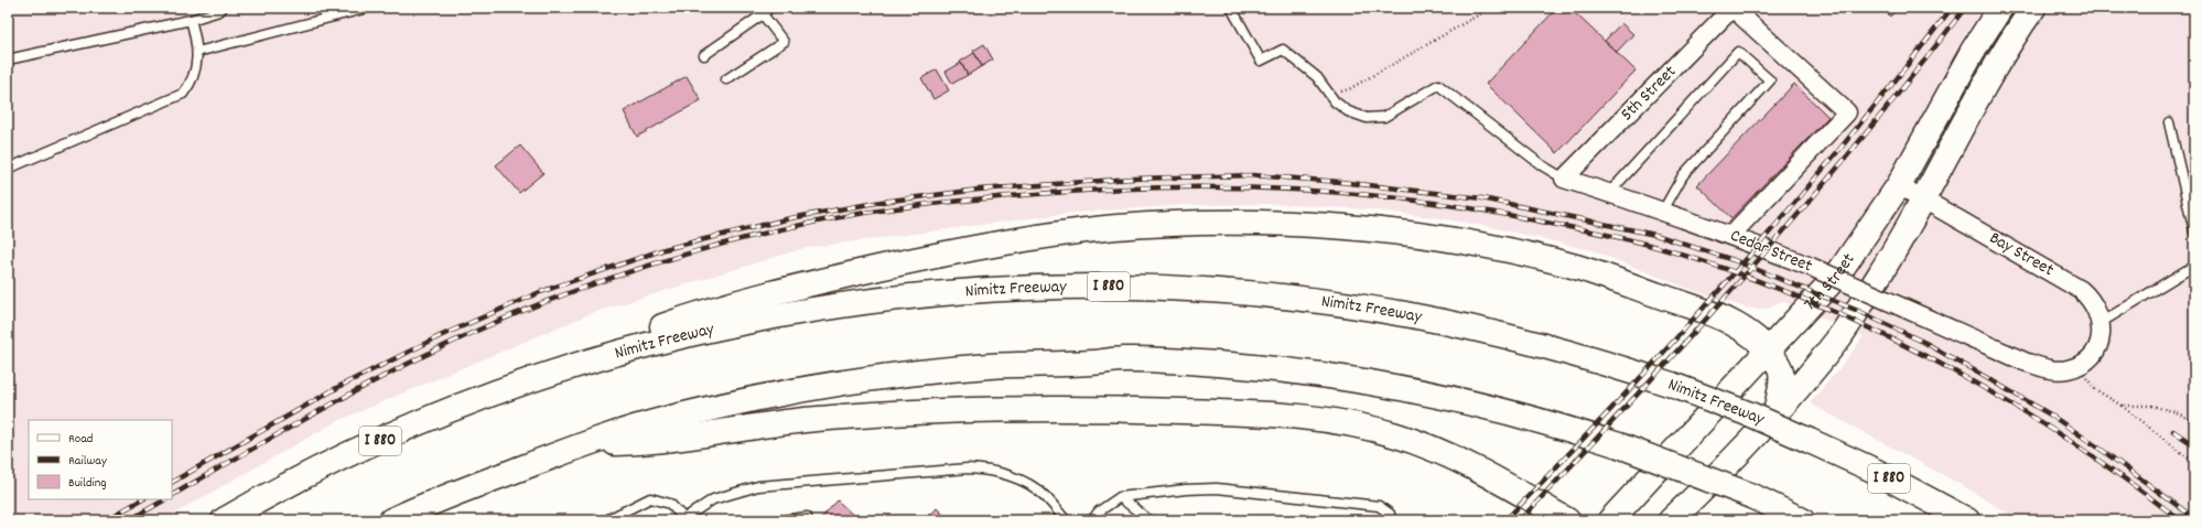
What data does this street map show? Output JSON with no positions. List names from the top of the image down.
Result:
{
  "streets": {
    "main road": ["7th Street", "I 880", "Nimitz Freeway"],
    "street": ["5th Street", "Cedar Street", "Bay Street"]
  },
  "crossings": [
    ["5th Street", "Cedar Street"],
    ["Bay Street", "7th Street"]
  ],
  "legend": ["Road", "Railway", "Building"]
}
